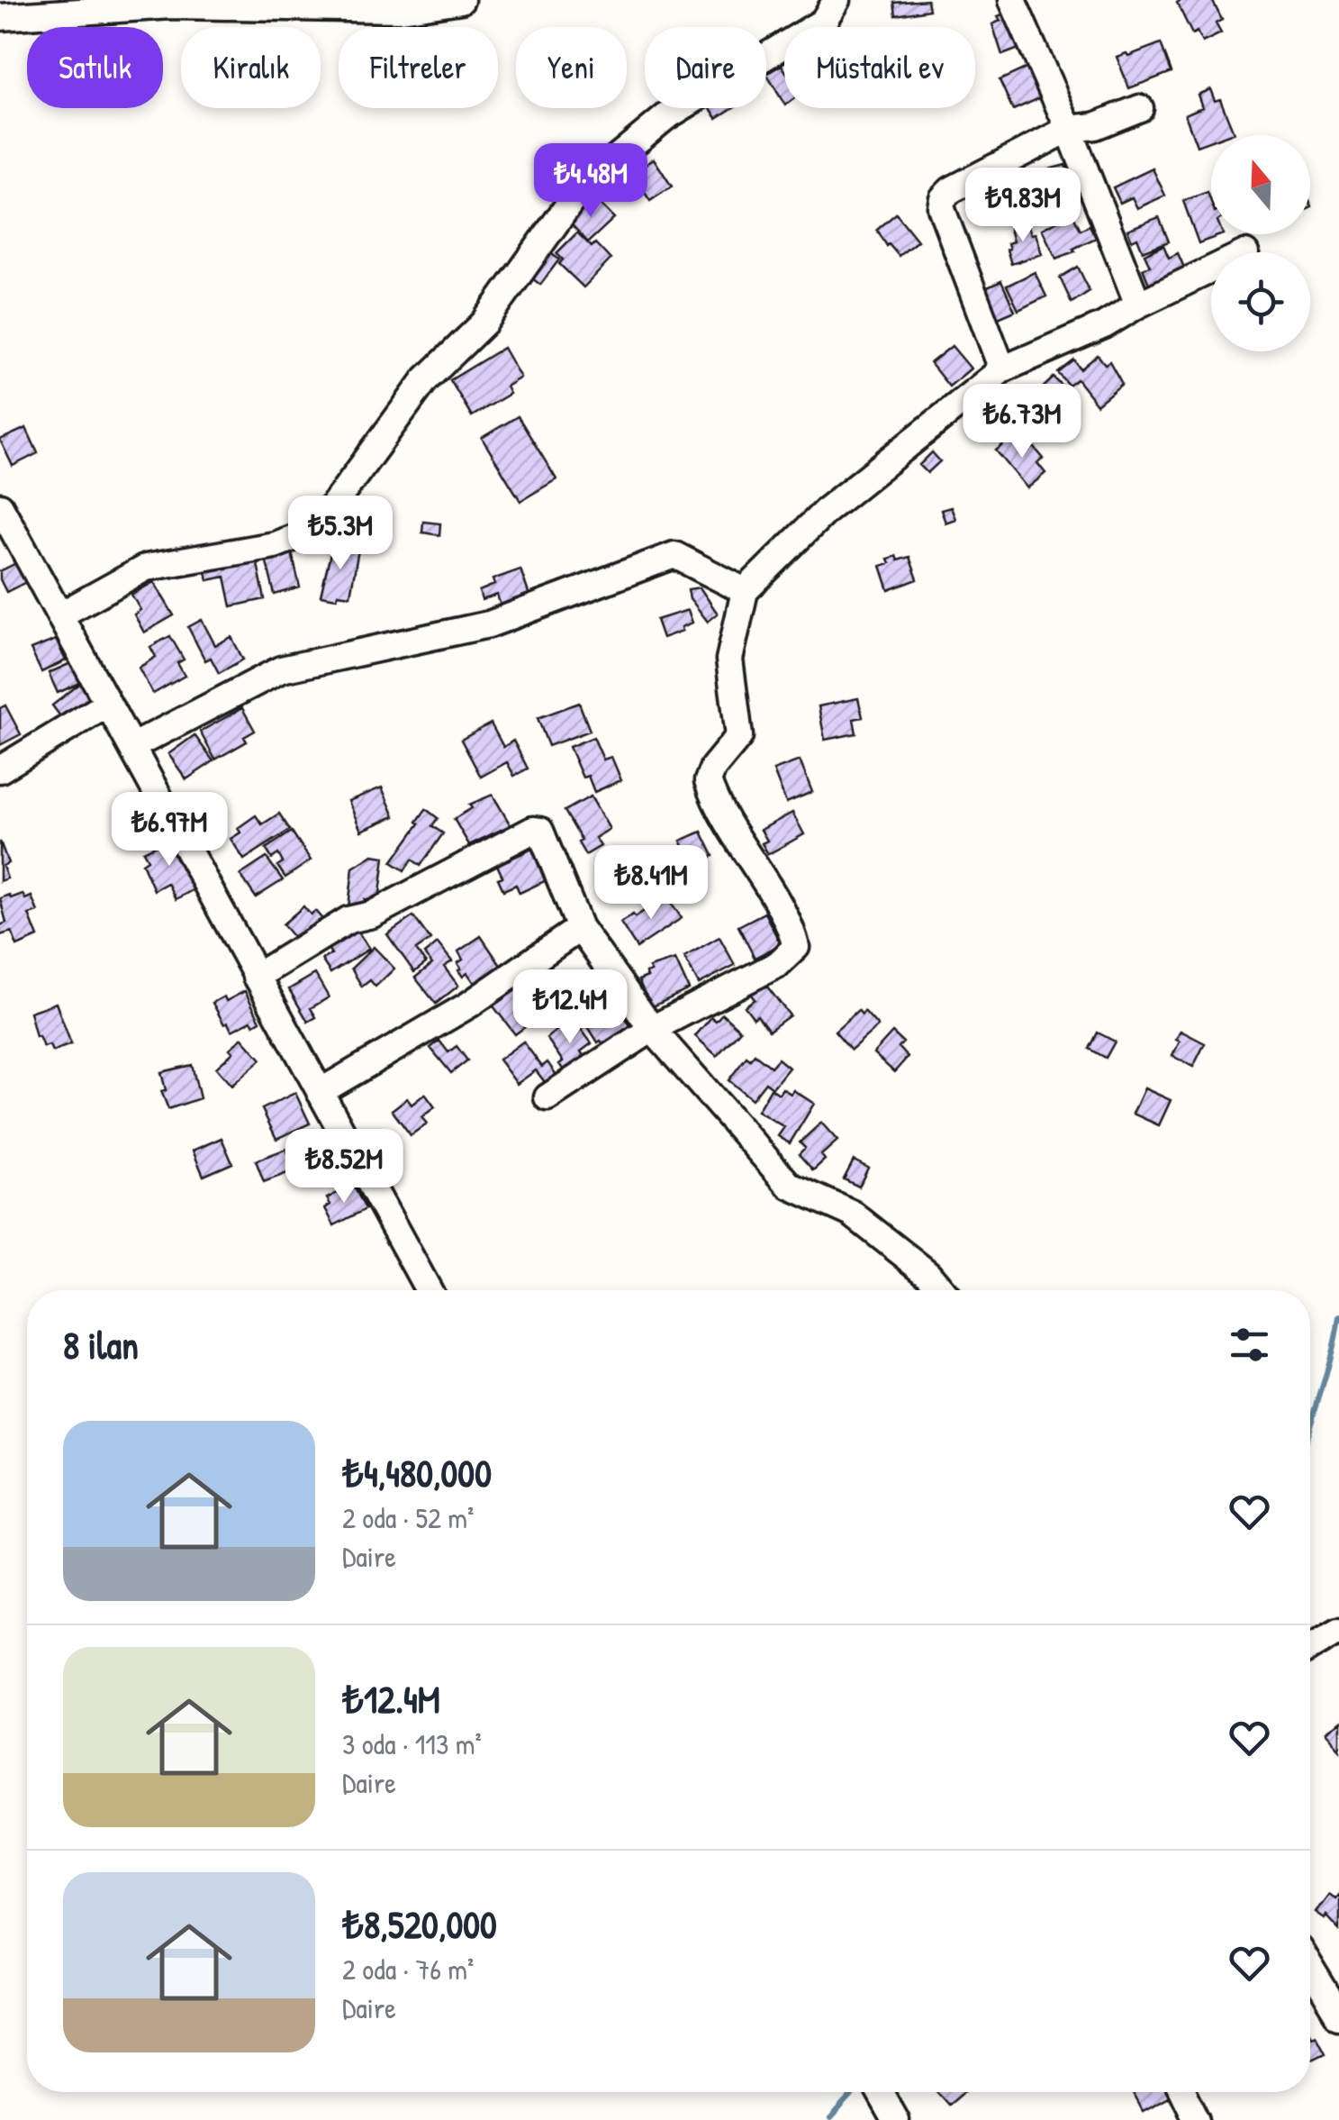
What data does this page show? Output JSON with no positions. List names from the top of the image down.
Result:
{
  "north": "top",
  "page": {
    "chip": [
      "Satılık",
      "Kiralık",
      "Filtreler",
      "Yeni",
      "Daire",
      "Müstakil ev"
    ],
    "price": [
      "₺4.48M",
      "₺9.83M",
      "₺6.73M",
      "₺5.3M",
      "₺6.97M",
      "₺8.41M",
      "₺12.4M",
      "₺8.52M"
    ],
    "heading": "8 ilan",
    "list": [
      {
        "name": "₺4,480,000",
        "note": "2 oda · 52 m² · Daire"
      },
      {
        "name": "₺12.4M",
        "note": "3 oda · 113 m² · Daire"
      },
      {
        "name": "₺8,520,000",
        "note": "2 oda · 76 m² · Daire"
      }
    ]
  }
}
